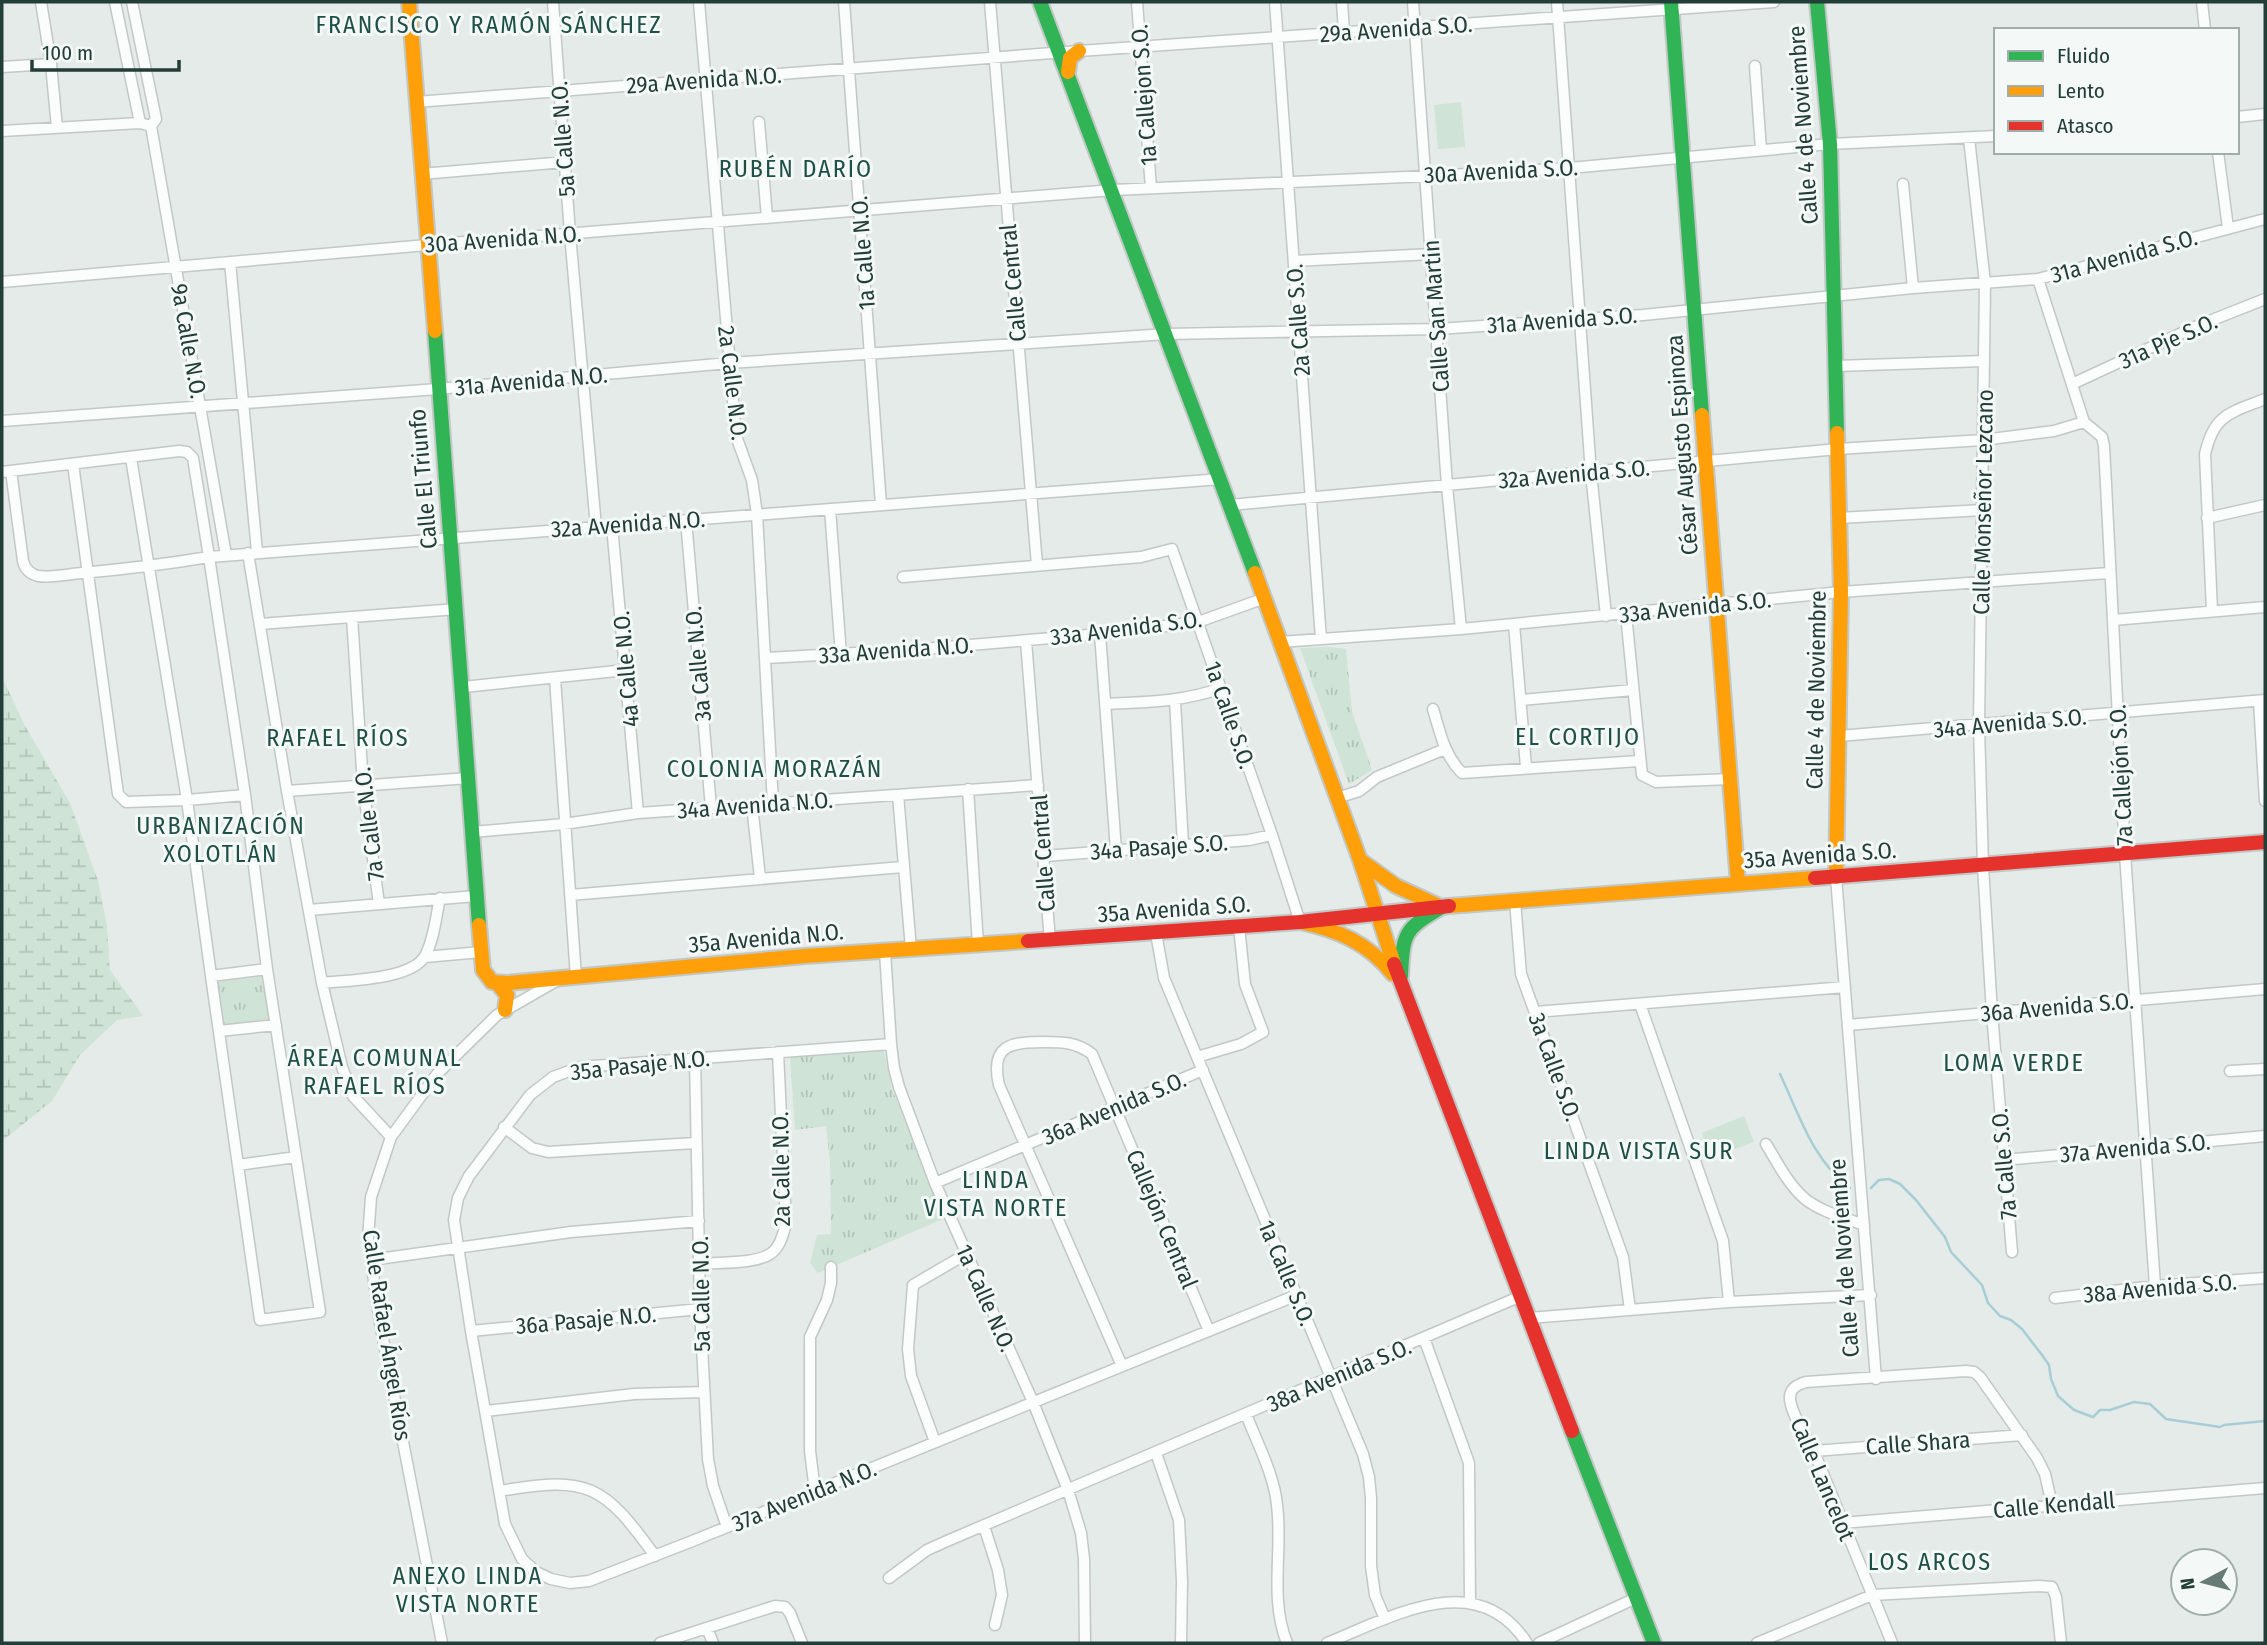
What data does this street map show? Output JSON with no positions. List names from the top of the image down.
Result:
{
  "streets": {
    "main road": [
      "Calle 4 de Noviembre",
      "César Augusto Espinoza",
      "Calle El Triunfo",
      "35a Avenida S.O.",
      "35a Avenida N.O."
    ],
    "street": [
      "29a Avenida S.O.",
      "29a Avenida N.O.",
      "1a Callejon S.O.",
      "5a Calle N.O.",
      "30a Avenida S.O.",
      "30a Avenida N.O.",
      "1a Calle N.O.",
      "31a Avenida S.O.",
      "Calle Central",
      "Calle San Martin",
      "2a Calle S.O.",
      "9a Calle N.O.",
      "31a Pje S.O.",
      "31a Avenida N.O.",
      "2a Calle N.O.",
      "32a Avenida S.O.",
      "Calle Monseñor Lezcano",
      "32a Avenida N.O.",
      "33a Avenida S.O.",
      "33a Avenida N.O.",
      "3a Calle N.O.",
      "4a Calle N.O.",
      "1a Calle S.O.",
      "34a Avenida S.O.",
      "7a Callejón S.O.",
      "34a Avenida N.O.",
      "7a Calle N.O.",
      "34a Pasaje S.O.",
      "36a Avenida S.O.",
      "35a Pasaje N.O.",
      "3a Calle S.O.",
      "37a Avenida S.O.",
      "7a Calle S.O.",
      "Callejón Central",
      "38a Avenida S.O.",
      "36a Pasaje N.O.",
      "Calle Rafael Ángel Ríos",
      "Calle Shara",
      "Calle Lancelot",
      "37a Avenida N.O.",
      "Calle Kendall"
    ]
  },
  "crossings": [
    ["29a Avenida S.O.", "29a Avenida N.O."],
    ["29a Avenida S.O.", "1a Callejon S.O."],
    ["29a Avenida S.O.", "Calle Central"],
    ["29a Avenida S.O.", "Calle San Martin"],
    ["29a Avenida S.O.", "2a Calle S.O."],
    ["29a Avenida S.O.", "César Augusto Espinoza"],
    ["29a Avenida N.O.", "5a Calle N.O."],
    ["29a Avenida N.O.", "1a Calle N.O."],
    ["29a Avenida N.O.", "Calle Central"],
    ["29a Avenida N.O.", "2a Calle N.O."],
    ["29a Avenida N.O.", "Calle El Triunfo"],
    ["1a Callejon S.O.", "30a Avenida S.O."],
    ["Calle 4 de Noviembre", "30a Avenida S.O."],
    ["Calle 4 de Noviembre", "31a Avenida S.O."],
    ["Calle 4 de Noviembre", "32a Avenida S.O."],
    ["Calle 4 de Noviembre", "33a Avenida S.O."],
    ["Calle 4 de Noviembre", "34a Avenida S.O."],
    ["Calle 4 de Noviembre", "35a Avenida S.O."],
    ["Calle 4 de Noviembre", "36a Avenida S.O."],
    ["Calle 4 de Noviembre", "Calle Lancelot"],
    ["5a Calle N.O.", "30a Avenida N.O."],
    ["5a Calle N.O.", "31a Avenida N.O."],
    ["5a Calle N.O.", "2a Calle N.O."],
    ["5a Calle N.O.", "32a Avenida N.O."],
    ["5a Calle N.O.", "35a Pasaje N.O."],
    ["5a Calle N.O.", "36a Pasaje N.O."],
    ["5a Calle N.O.", "37a Avenida N.O."],
    ["30a Avenida S.O.", "30a Avenida N.O."],
    ["30a Avenida S.O.", "Calle Central"],
    ["30a Avenida S.O.", "Calle San Martin"],
    ["30a Avenida S.O.", "2a Calle S.O."],
    ["30a Avenida S.O.", "César Augusto Espinoza"],
    ["30a Avenida S.O.", "Calle Monseñor Lezcano"],
    ["30a Avenida N.O.", "1a Calle N.O."],
    ["30a Avenida N.O.", "Calle Central"],
    ["30a Avenida N.O.", "9a Calle N.O."],
    ["30a Avenida N.O.", "2a Calle N.O."],
    ["30a Avenida N.O.", "Calle El Triunfo"],
    ["1a Calle N.O.", "31a Avenida N.O."],
    ["1a Calle N.O.", "32a Avenida N.O."],
    ["1a Calle N.O.", "35a Avenida N.O."],
    ["1a Calle N.O.", "36a Avenida S.O."],
    ["1a Calle N.O.", "35a Pasaje N.O."],
    ["1a Calle N.O.", "38a Avenida S.O."],
    ["1a Calle N.O.", "37a Avenida N.O."],
    ["31a Avenida S.O.", "Calle Central"],
    ["31a Avenida S.O.", "Calle San Martin"],
    ["31a Avenida S.O.", "2a Calle S.O."],
    ["31a Avenida S.O.", "31a Avenida N.O."],
    ["31a Avenida S.O.", "César Augusto Espinoza"],
    ["31a Avenida S.O.", "Calle Monseñor Lezcano"],
    ["31a Avenida S.O.", "7a Callejón S.O."],
    ["Calle Central", "31a Avenida N.O."],
    ["Calle Central", "32a Avenida N.O."],
    ["Calle Central", "33a Avenida S.O."],
    ["Calle Central", "33a Avenida N.O."],
    ["Calle Central", "1a Calle S.O."],
    ["Calle Central", "34a Avenida N.O."],
    ["Calle Central", "34a Pasaje S.O."],
    ["Calle Central", "35a Avenida S.O."],
    ["Calle Central", "35a Avenida N.O."],
    ["Calle San Martin", "32a Avenida S.O."],
    ["Calle San Martin", "33a Avenida S.O."],
    ["2a Calle S.O.", "32a Avenida S.O."],
    ["2a Calle S.O.", "33a Avenida S.O."],
    ["9a Calle N.O.", "31a Avenida N.O."],
    ["9a Calle N.O.", "32a Avenida N.O."],
    ["31a Pje S.O.", "7a Callejón S.O."],
    ["31a Avenida N.O.", "2a Calle N.O."],
    ["31a Avenida N.O.", "Calle El Triunfo"],
    ["2a Calle N.O.", "32a Avenida N.O."],
    ["2a Calle N.O.", "33a Avenida N.O."],
    ["2a Calle N.O.", "34a Avenida N.O."],
    ["2a Calle N.O.", "35a Pasaje N.O."],
    ["César Augusto Espinoza", "32a Avenida S.O."],
    ["César Augusto Espinoza", "33a Avenida S.O."],
    ["César Augusto Espinoza", "35a Avenida S.O."],
    ["32a Avenida S.O.", "Calle Monseñor Lezcano"],
    ["32a Avenida S.O.", "7a Callejón S.O."],
    ["Calle El Triunfo", "32a Avenida N.O."],
    ["Calle El Triunfo", "34a Avenida N.O."],
    ["Calle El Triunfo", "35a Avenida N.O."],
    ["Calle El Triunfo", "Calle Rafael Ángel Ríos"],
    ["Calle Monseñor Lezcano", "33a Avenida S.O."],
    ["Calle Monseñor Lezcano", "34a Avenida S.O."],
    ["Calle Monseñor Lezcano", "35a Avenida S.O."],
    ["Calle Monseñor Lezcano", "7a Calle S.O."],
    ["32a Avenida N.O.", "3a Calle N.O."],
    ["32a Avenida N.O.", "4a Calle N.O."],
    ["33a Avenida S.O.", "33a Avenida N.O."],
    ["33a Avenida S.O.", "1a Calle S.O."],
    ["33a Avenida S.O.", "7a Callejón S.O."],
    ["3a Calle N.O.", "34a Avenida N.O."],
    ["4a Calle N.O.", "34a Avenida N.O."],
    ["1a Calle S.O.", "34a Pasaje S.O."],
    ["1a Calle S.O.", "35a Avenida S.O."],
    ["1a Calle S.O.", "36a Avenida S.O."],
    ["1a Calle S.O.", "38a Avenida S.O."],
    ["34a Avenida S.O.", "7a Callejón S.O."],
    ["7a Callejón S.O.", "35a Avenida S.O."],
    ["7a Callejón S.O.", "36a Avenida S.O."],
    ["7a Callejón S.O.", "37a Avenida S.O."],
    ["7a Callejón S.O.", "38a Avenida S.O."],
    ["35a Avenida S.O.", "35a Avenida N.O."],
    ["35a Avenida S.O.", "3a Calle S.O."],
    ["35a Avenida S.O.", "7a Calle S.O."],
    ["35a Avenida N.O.", "Calle Rafael Ángel Ríos"],
    ["36a Avenida S.O.", "7a Calle S.O."],
    ["36a Avenida S.O.", "Callejón Central"],
    ["35a Pasaje N.O.", "36a Pasaje N.O."],
    ["35a Pasaje N.O.", "37a Avenida N.O."],
    ["37a Avenida S.O.", "7a Calle S.O."],
    ["Calle Shara", "Calle Lancelot"],
    ["Calle Lancelot", "Calle Kendall"]
  ],
  "districts": [
    "FRANCISCO Y RAMÓN SÁNCHEZ",
    "RUBÉN DARÍO",
    "EL CORTIJO",
    "RAFAEL RÍOS",
    "COLONIA MORAZÁN",
    "URBANIZACIÓN XOLOTLÁN",
    "ÁREA COMUNAL RAFAEL RÍOS",
    "LOMA VERDE",
    "LINDA VISTA SUR",
    "LINDA VISTA NORTE",
    "LOS ARCOS",
    "ANEXO LINDA VISTA NORTE"
  ],
  "legend": ["Fluido", "Lento", "Atasco"],
  "scale_bar": "100 m",
  "north": "left"
}
